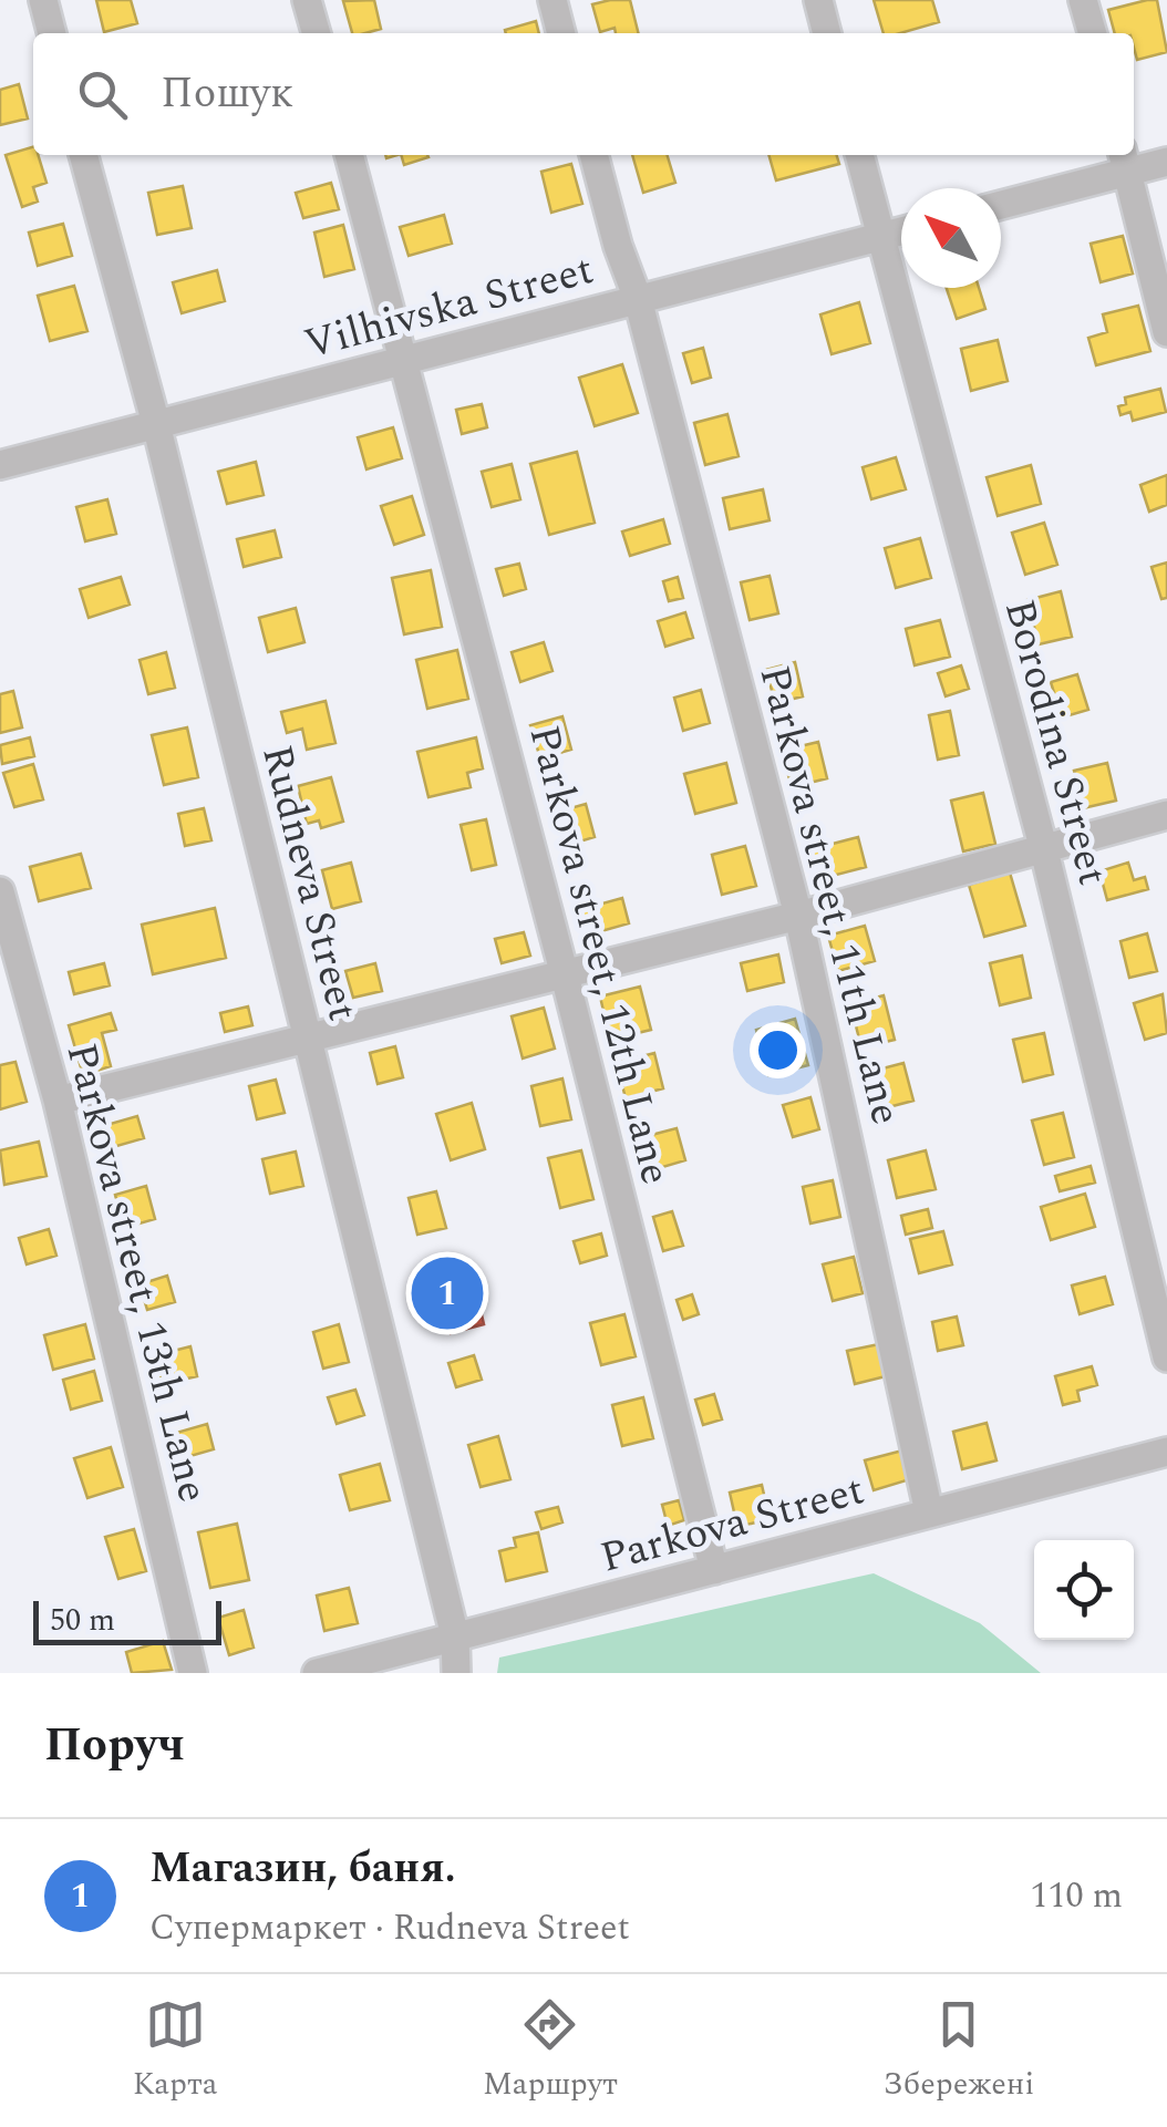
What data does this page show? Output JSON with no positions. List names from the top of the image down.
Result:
{
  "streets": {
    "street": [
      "Vilhivska Street",
      "Borodina Street",
      "Rudneva Street",
      "Parkova street, 11th Lane",
      "Parkova street, 12th Lane",
      "Parkova street, 13th Lane",
      "Parkova Street"
    ]
  },
  "crossings": [
    ["Vilhivska Street", "Borodina Street"],
    ["Vilhivska Street", "Rudneva Street"],
    ["Vilhivska Street", "Parkova street, 11th Lane"],
    ["Vilhivska Street", "Parkova street, 12th Lane"],
    ["Rudneva Street", "Parkova Street"],
    ["Parkova street, 11th Lane", "Parkova Street"],
    ["Parkova street, 12th Lane", "Parkova Street"]
  ],
  "scale_bar": "50 m",
  "north": "top left",
  "page": {
    "search": "Пошук",
    "pins": "1",
    "scale": "50 m",
    "heading": "Поруч",
    "list": [
      {
        "mark": "1",
        "name": "Магазин, баня.",
        "note": "Супермаркет · Rudneva Street",
        "value": "110 m"
      }
    ],
    "nav": ["Карта", "Маршрут", "Збережені"]
  }
}
